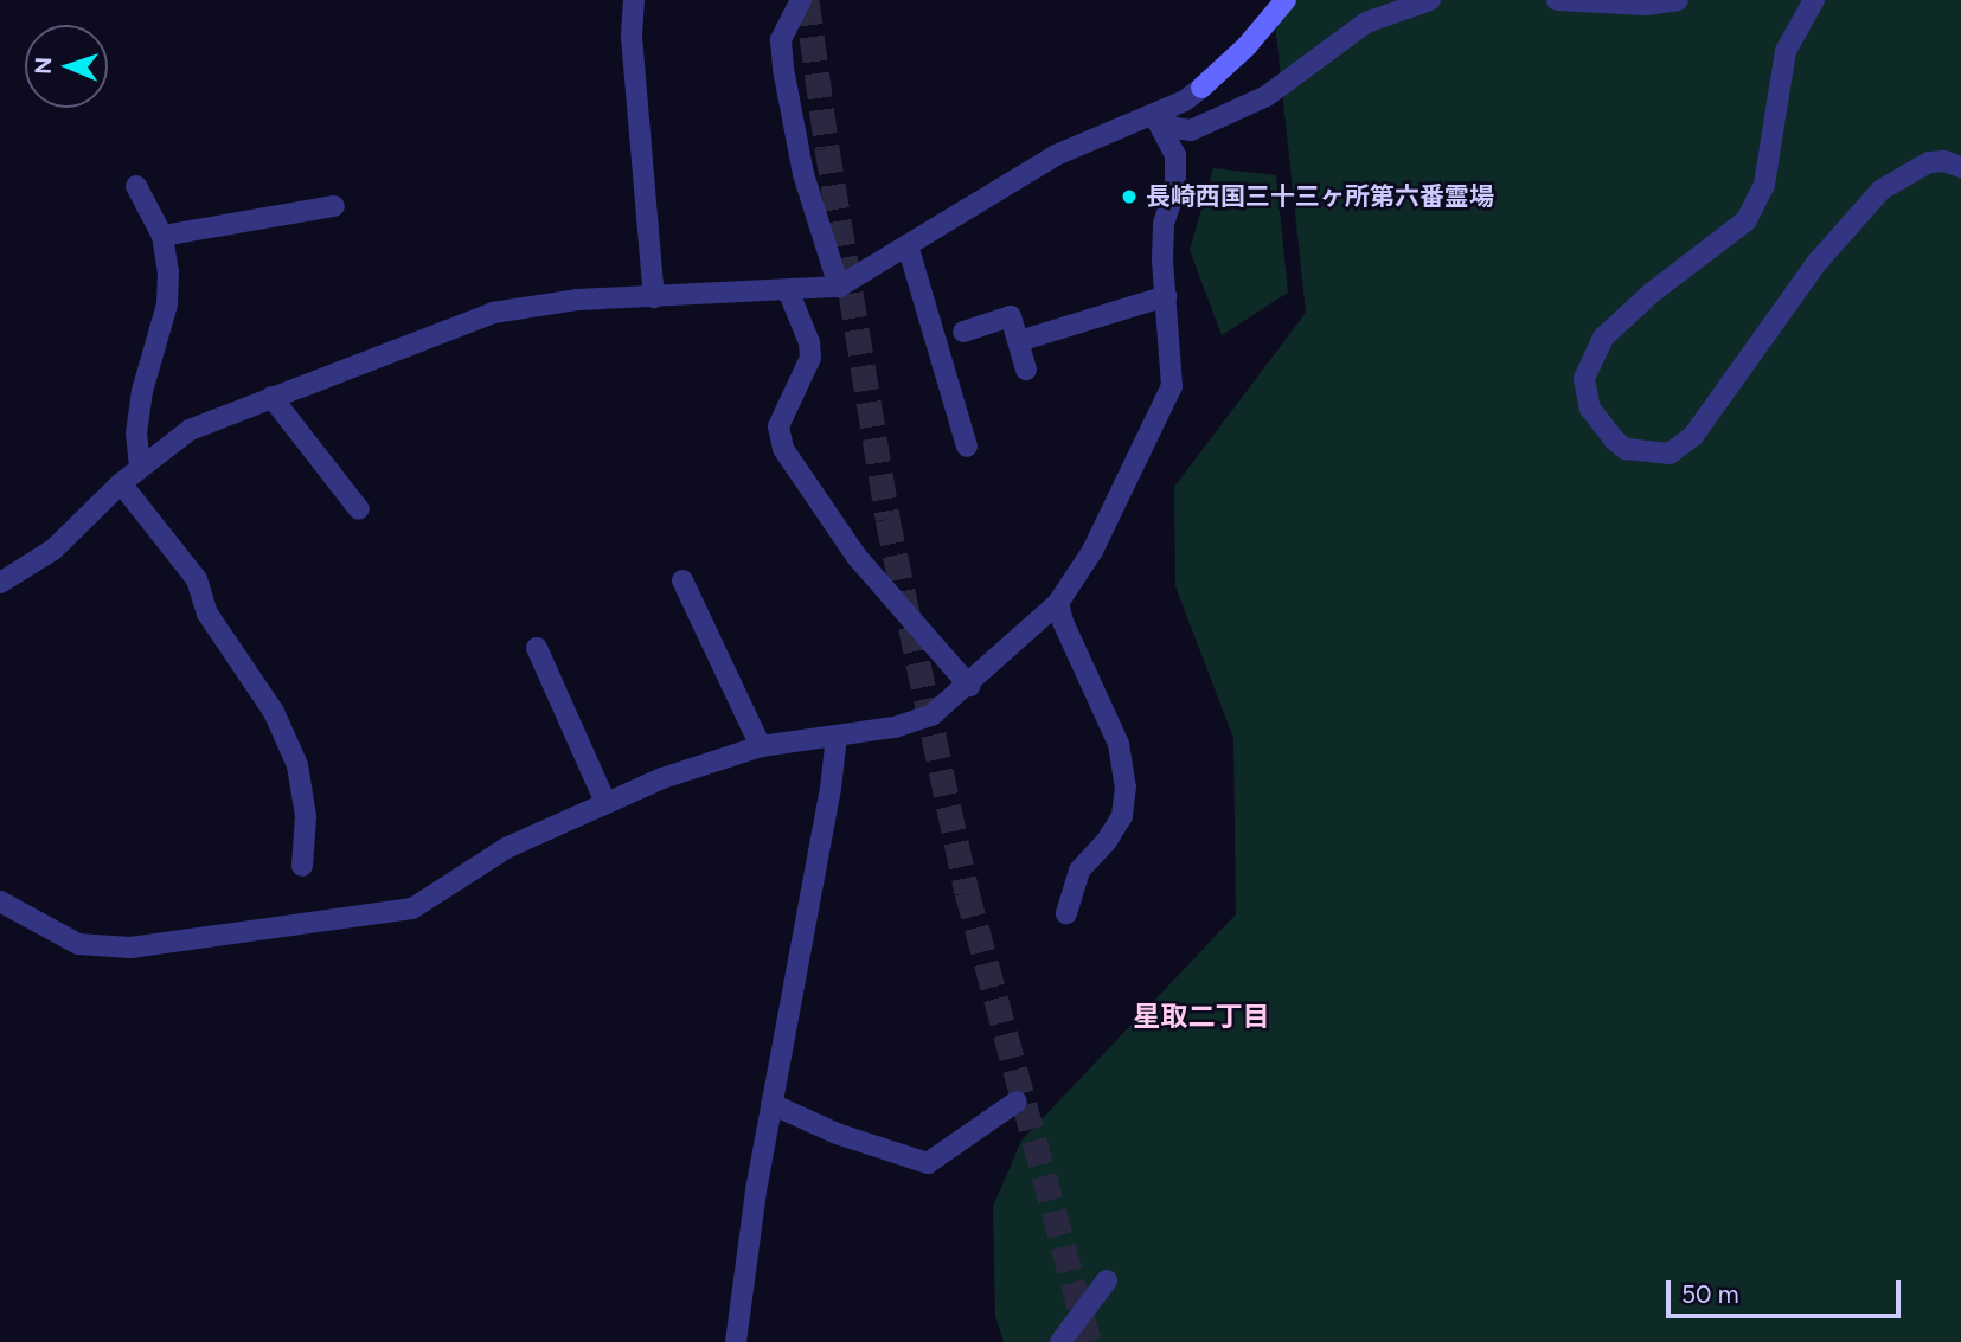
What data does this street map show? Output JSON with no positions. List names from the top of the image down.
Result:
{
  "districts": ["星取二丁目"],
  "places": ["長崎西国三十三ヶ所第六番霊場"],
  "scale_bar": "50 m",
  "north": "left"
}
